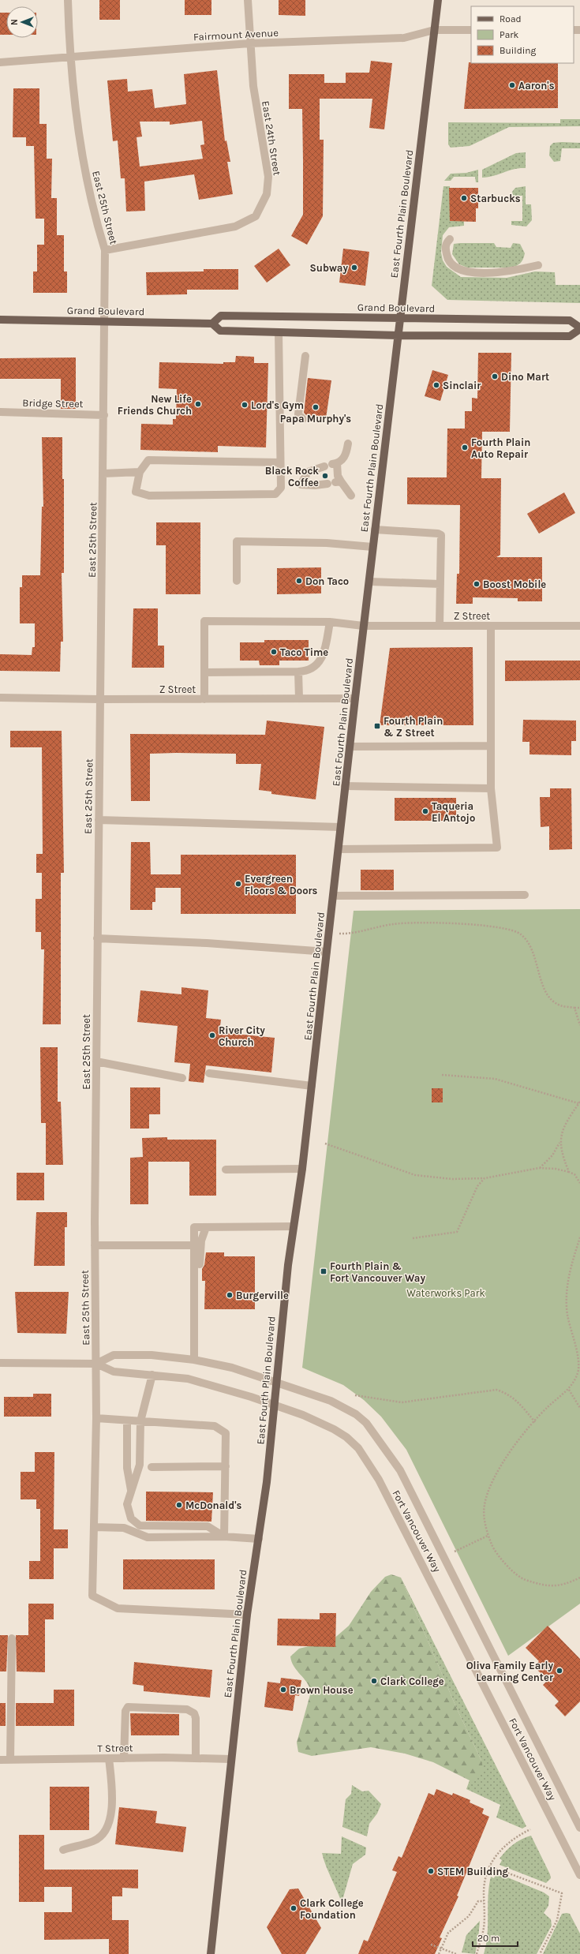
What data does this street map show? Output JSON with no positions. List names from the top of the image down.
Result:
{
  "streets": {
    "main road": ["East Fourth Plain Boulevard", "Grand Boulevard"],
    "street": [
      "Fairmount Avenue",
      "East 24th Street",
      "East 25th Street",
      "Bridge Street",
      "Z Street",
      "Fort Vancouver Way",
      "T Street"
    ]
  },
  "crossings": [
    ["Fairmount Avenue", "East 24th Street"],
    ["Fairmount Avenue", "East 25th Street"],
    ["Fairmount Avenue", "East Fourth Plain Boulevard"],
    ["East 24th Street", "East 25th Street"],
    ["East 25th Street", "East Fourth Plain Boulevard"],
    ["East 25th Street", "Grand Boulevard"],
    ["East 25th Street", "Bridge Street"],
    ["East 25th Street", "Z Street"],
    ["East 25th Street", "Fort Vancouver Way"],
    ["East Fourth Plain Boulevard", "Grand Boulevard"],
    ["East Fourth Plain Boulevard", "Z Street"],
    ["East Fourth Plain Boulevard", "Fort Vancouver Way"],
    ["East Fourth Plain Boulevard", "T Street"]
  ],
  "parks": ["Waterworks Park"],
  "places": {
    "other": [
      "Aaron's",
      "Starbucks",
      "Subway",
      "Dino Mart",
      "Sinclair",
      "New Life Friends Church",
      "Lord's Gym",
      "Papa Murphy's",
      "Fourth Plain Auto Repair",
      "Black Rock Coffee",
      "Don Taco",
      "Boost Mobile",
      "Taco Time",
      "Taqueria El Antojo",
      "Evergreen Floors & Doors",
      "River City Church",
      "Burgerville",
      "McDonald's",
      "Oliva Family Early Learning Center",
      "Clark College",
      "Brown House",
      "STEM Building",
      "Clark College Foundation"
    ],
    "transit": ["Fourth Plain & Z Street", "Fourth Plain & Fort Vancouver Way"]
  },
  "legend": ["Road", "Park", "Building"],
  "scale_bar": "20 m",
  "north": "left"
}
